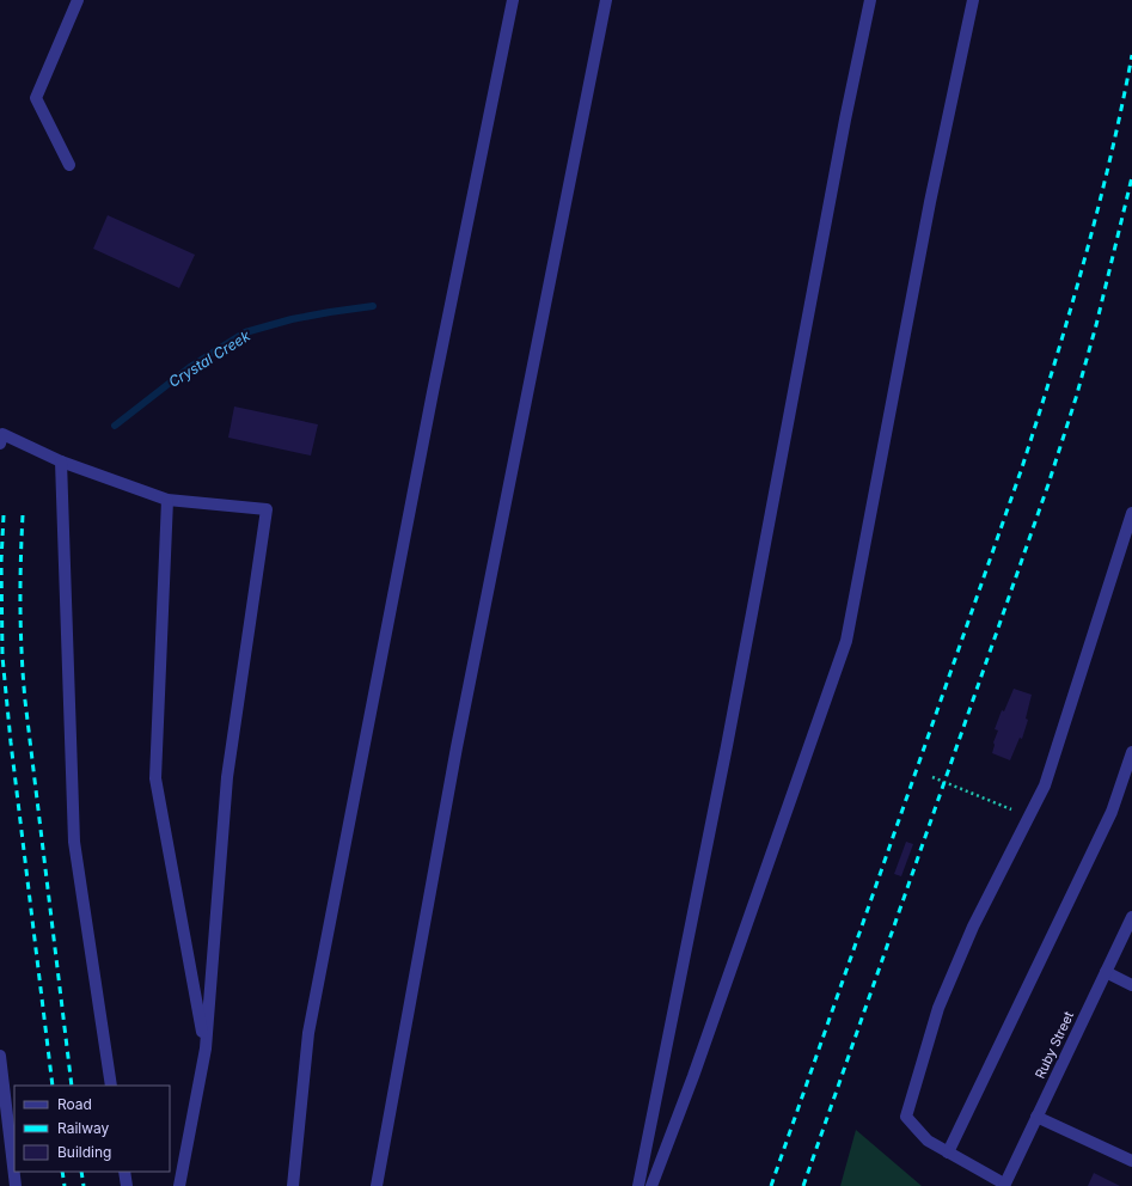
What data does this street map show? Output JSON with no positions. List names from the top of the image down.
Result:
{
  "streets": {
    "street": ["Ruby Street"]
  },
  "water": ["Crystal Creek"],
  "legend": ["Road", "Railway", "Building"]
}
